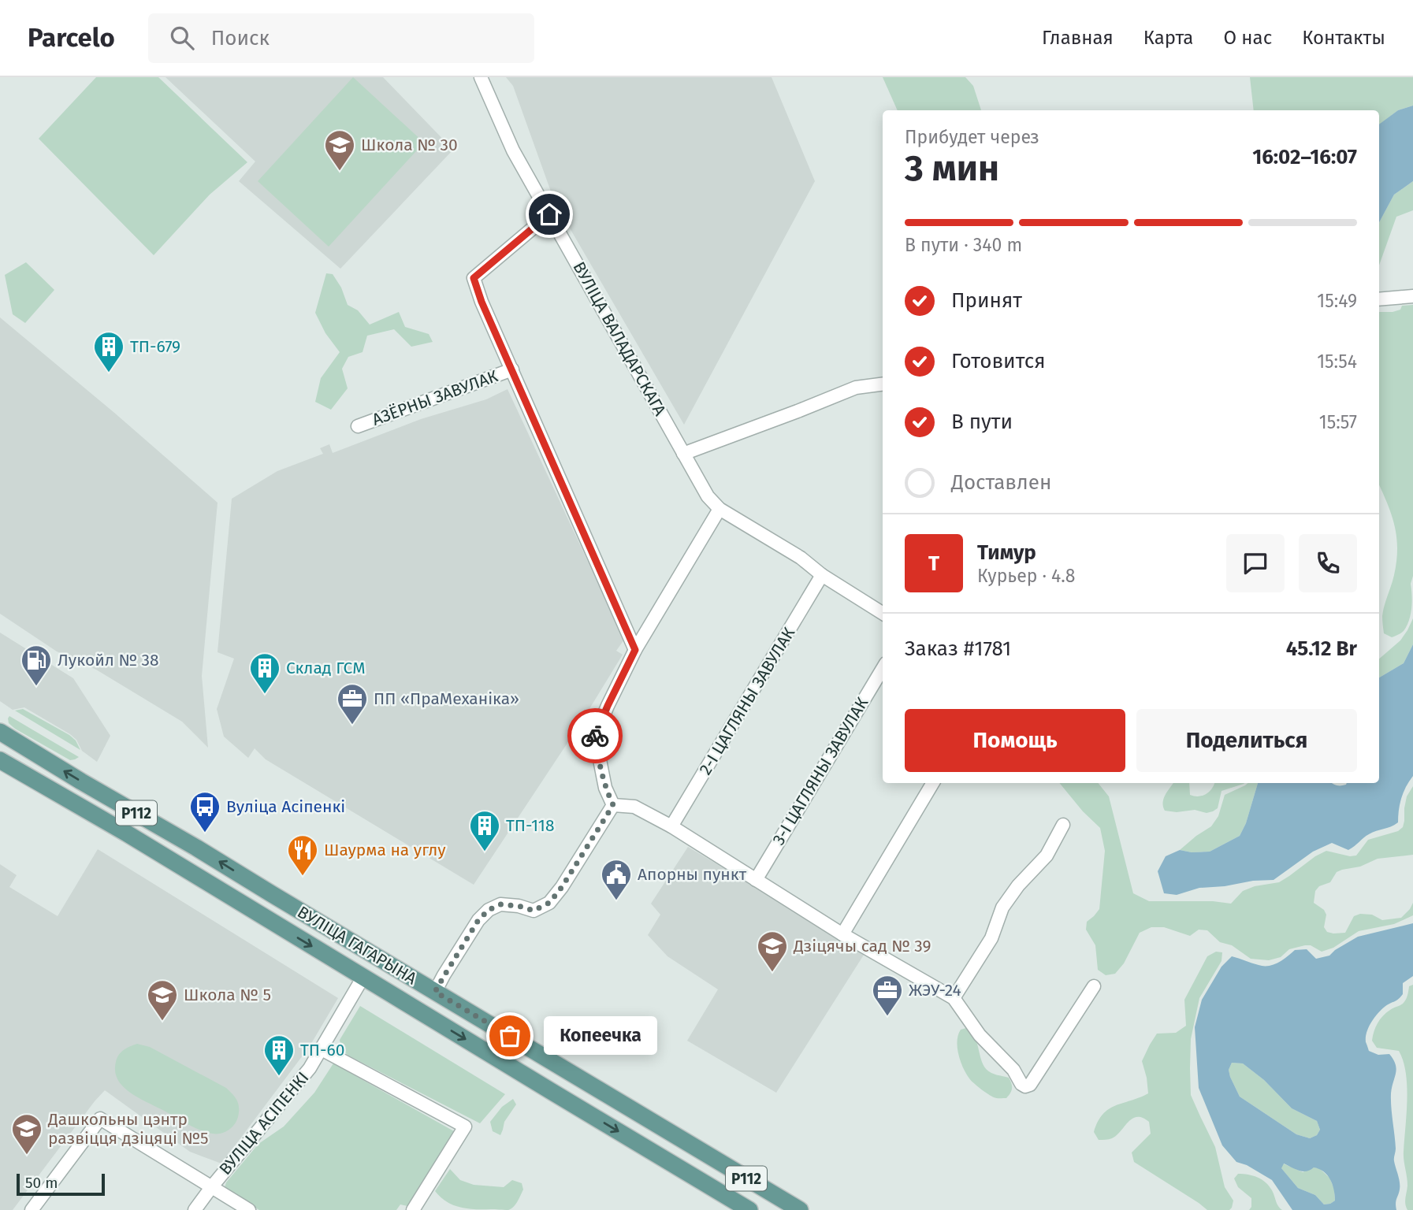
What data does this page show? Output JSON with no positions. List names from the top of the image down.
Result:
{
  "streets": {
    "main road": ["Р112", "ВУЛІЦА ГАГАРЫНА"],
    "street": [
      "ВУЛІЦА ВАЛАДАРСКАГА",
      "АЗЁРНЫ ЗАВУЛАК",
      "2-І ЦАГЛЯНЫ ЗАВУЛАК",
      "3-І ЦАГЛЯНЫ ЗАВУЛАК",
      "ВУЛІЦА АСІПЕНКІ"
    ]
  },
  "crossings": [
    ["ВУЛІЦА ВАЛАДАРСКАГА", "АЗЁРНЫ ЗАВУЛАК"],
    ["ВУЛІЦА ГАГАРЫНА", "ВУЛІЦА АСІПЕНКІ"]
  ],
  "places": {
    "school or university": [
      "Школа № 30",
      "Дзіцячы сад № 39",
      "Школа № 5",
      "Дашкольны цэнтр развіцця дзіцяці №5"
    ],
    "building": [
      "ТП-679",
      "Склад ГСМ",
      "ТП-118",
      "ТП-60"
    ],
    "fuel station": ["Лукойл № 38"],
    "office": ["ПП «ПраМеханіка»", "ЖЭУ-24"],
    "bus stop": ["Вуліца Асіпенкі"],
    "restaurant": ["Шаурма на углу"],
    "public building": ["Апорны пункт"],
    "other": ["Копеечка"]
  },
  "scale_bar": "50 m",
  "page": {
    "header": "Parcelo",
    "search": "Поиск",
    "nav": [
      "Главная",
      "Карта",
      "О нас",
      "Контакты"
    ],
    "heading": ["3 мин", "Прибудет через", "16:02–16:07"],
    "panel": [
      "Тимур",
      "Курьер · 4.8",
      "Заказ #1781",
      "45.12 Br"
    ],
    "bar": "В пути · 340 m",
    "list": [
      ["Принят", "15:49"],
      ["Готовится", "15:54"],
      ["В пути", "15:57"],
      "Доставлен"
    ],
    "round": "Т",
    "buttons": ["Помощь", "Поделиться"],
    "bubble": "Копеечка",
    "scale": "50 m"
  }
}
